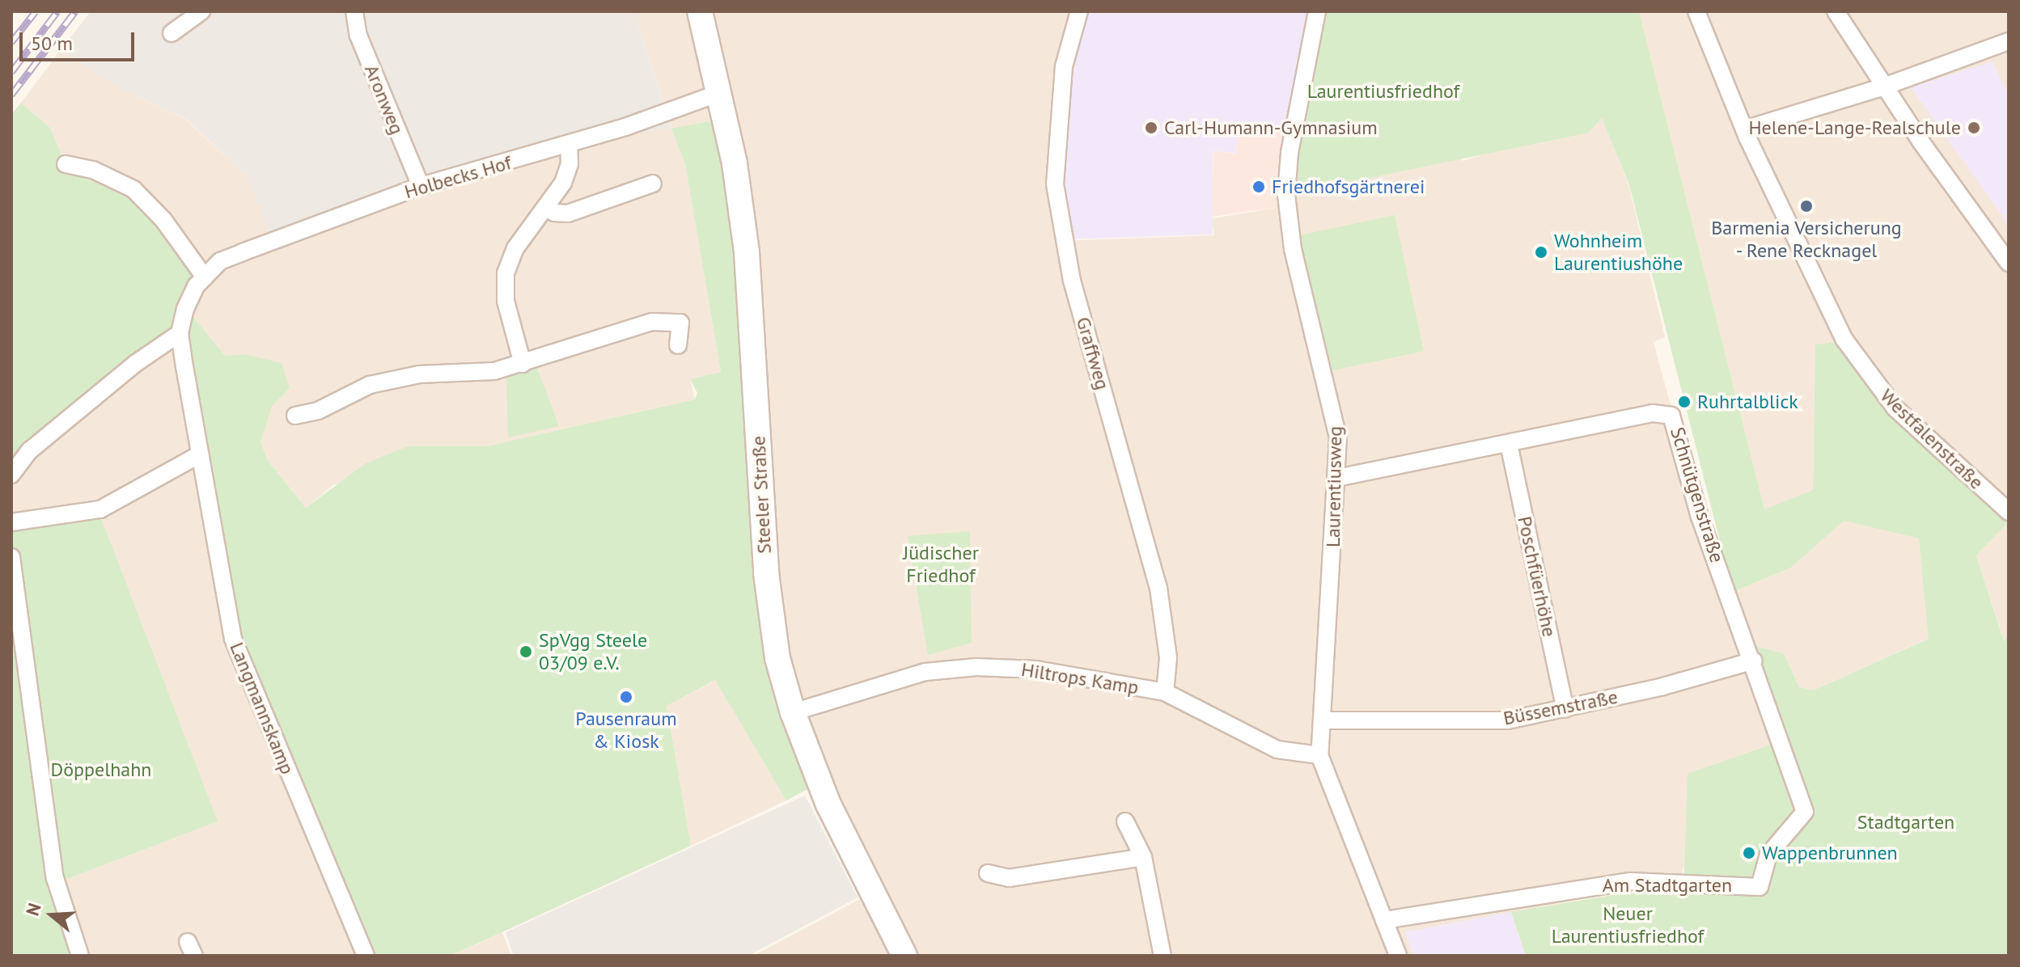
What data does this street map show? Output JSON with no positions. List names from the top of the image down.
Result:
{
  "streets": {
    "main road": ["Steeler Straße"],
    "street": [
      "Aronweg",
      "Holbecks Hof",
      "Graffweg",
      "Westfalenstraße",
      "Laurentiusweg",
      "Schnütgenstraße",
      "Poschfüerhöhe",
      "Hiltrops Kamp",
      "Büssemstraße",
      "Langmannskamp",
      "Am Stadtgarten"
    ]
  },
  "crossings": [
    ["Aronweg", "Holbecks Hof"],
    ["Holbecks Hof", "Steeler Straße"],
    ["Holbecks Hof", "Langmannskamp"],
    ["Graffweg", "Hiltrops Kamp"],
    ["Laurentiusweg", "Schnütgenstraße"],
    ["Laurentiusweg", "Hiltrops Kamp"],
    ["Laurentiusweg", "Büssemstraße"],
    ["Laurentiusweg", "Am Stadtgarten"],
    ["Steeler Straße", "Hiltrops Kamp"],
    ["Schnütgenstraße", "Poschfüerhöhe"],
    ["Schnütgenstraße", "Büssemstraße"],
    ["Schnütgenstraße", "Am Stadtgarten"],
    ["Poschfüerhöhe", "Büssemstraße"]
  ],
  "parks": [
    "Laurentiusfriedhof",
    "Jüdischer Friedhof",
    "Döppelhahn",
    "Stadtgarten",
    "Neuer Laurentiusfriedhof"
  ],
  "places": [
    "Carl-Humann-Gymnasium",
    "Helene-Lange-Realschule",
    "Friedhofsgärtnerei",
    "Barmenia Versicherung - Rene Recknagel",
    "Wohnheim Laurentiushöhe",
    "Ruhrtalblick",
    "SpVgg Steele 03/09 e.V.",
    "Pausenraum & Kiosk",
    "Wappenbrunnen"
  ],
  "scale_bar": "50 m",
  "north": "left"
}
